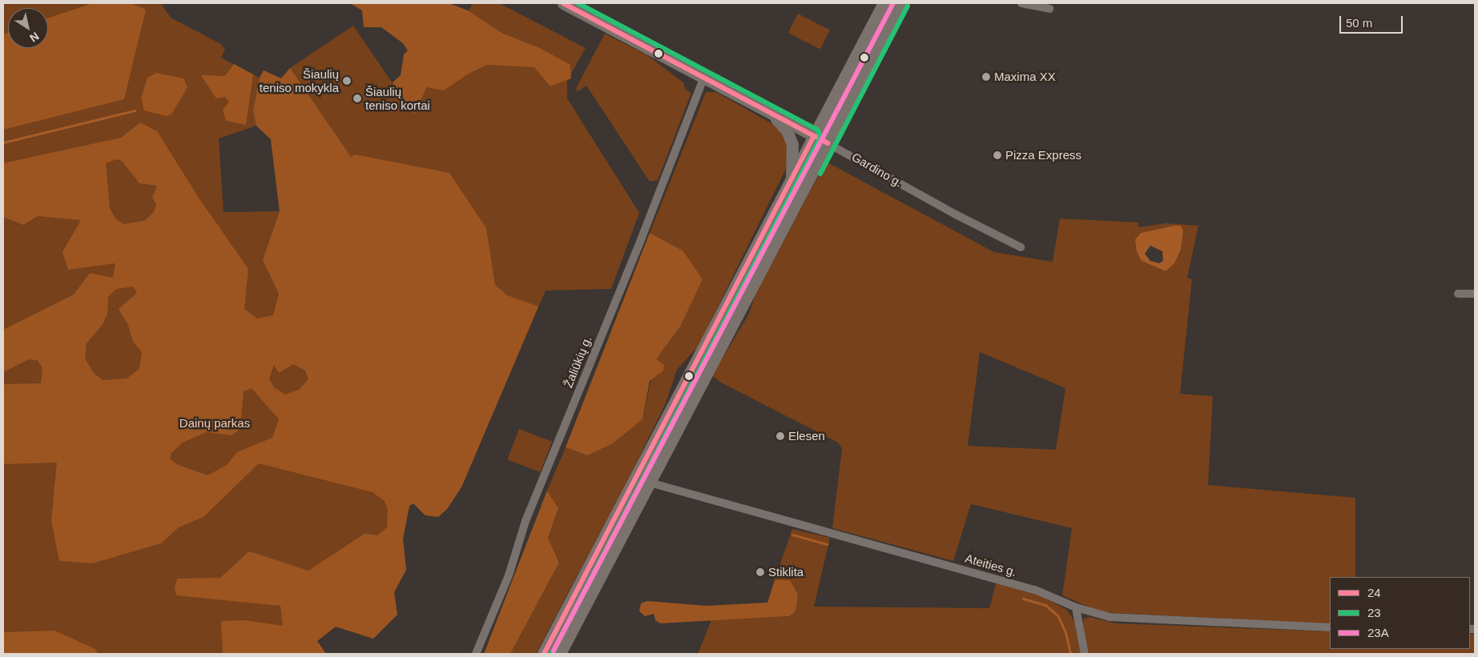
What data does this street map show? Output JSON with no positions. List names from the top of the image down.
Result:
{
  "streets": {
    "main road": ["Gardino g."],
    "street": ["Žaliūkių g.", "Ateities g."]
  },
  "crossings": [
    ["Gardino g.", "Žaliūkių g."]
  ],
  "parks": ["Dainų parkas"],
  "places": [
    "Maxima XX",
    "Šiaulių teniso mokykla",
    "Šiaulių teniso kortai",
    "Pizza Express",
    "Elesen",
    "Stiklita"
  ],
  "lines": ["transit line 24", "transit line 23", "transit line 23A"],
  "legend": ["24", "23", "23A"],
  "scale_bar": "50 m",
  "north": "bottom right"
}
